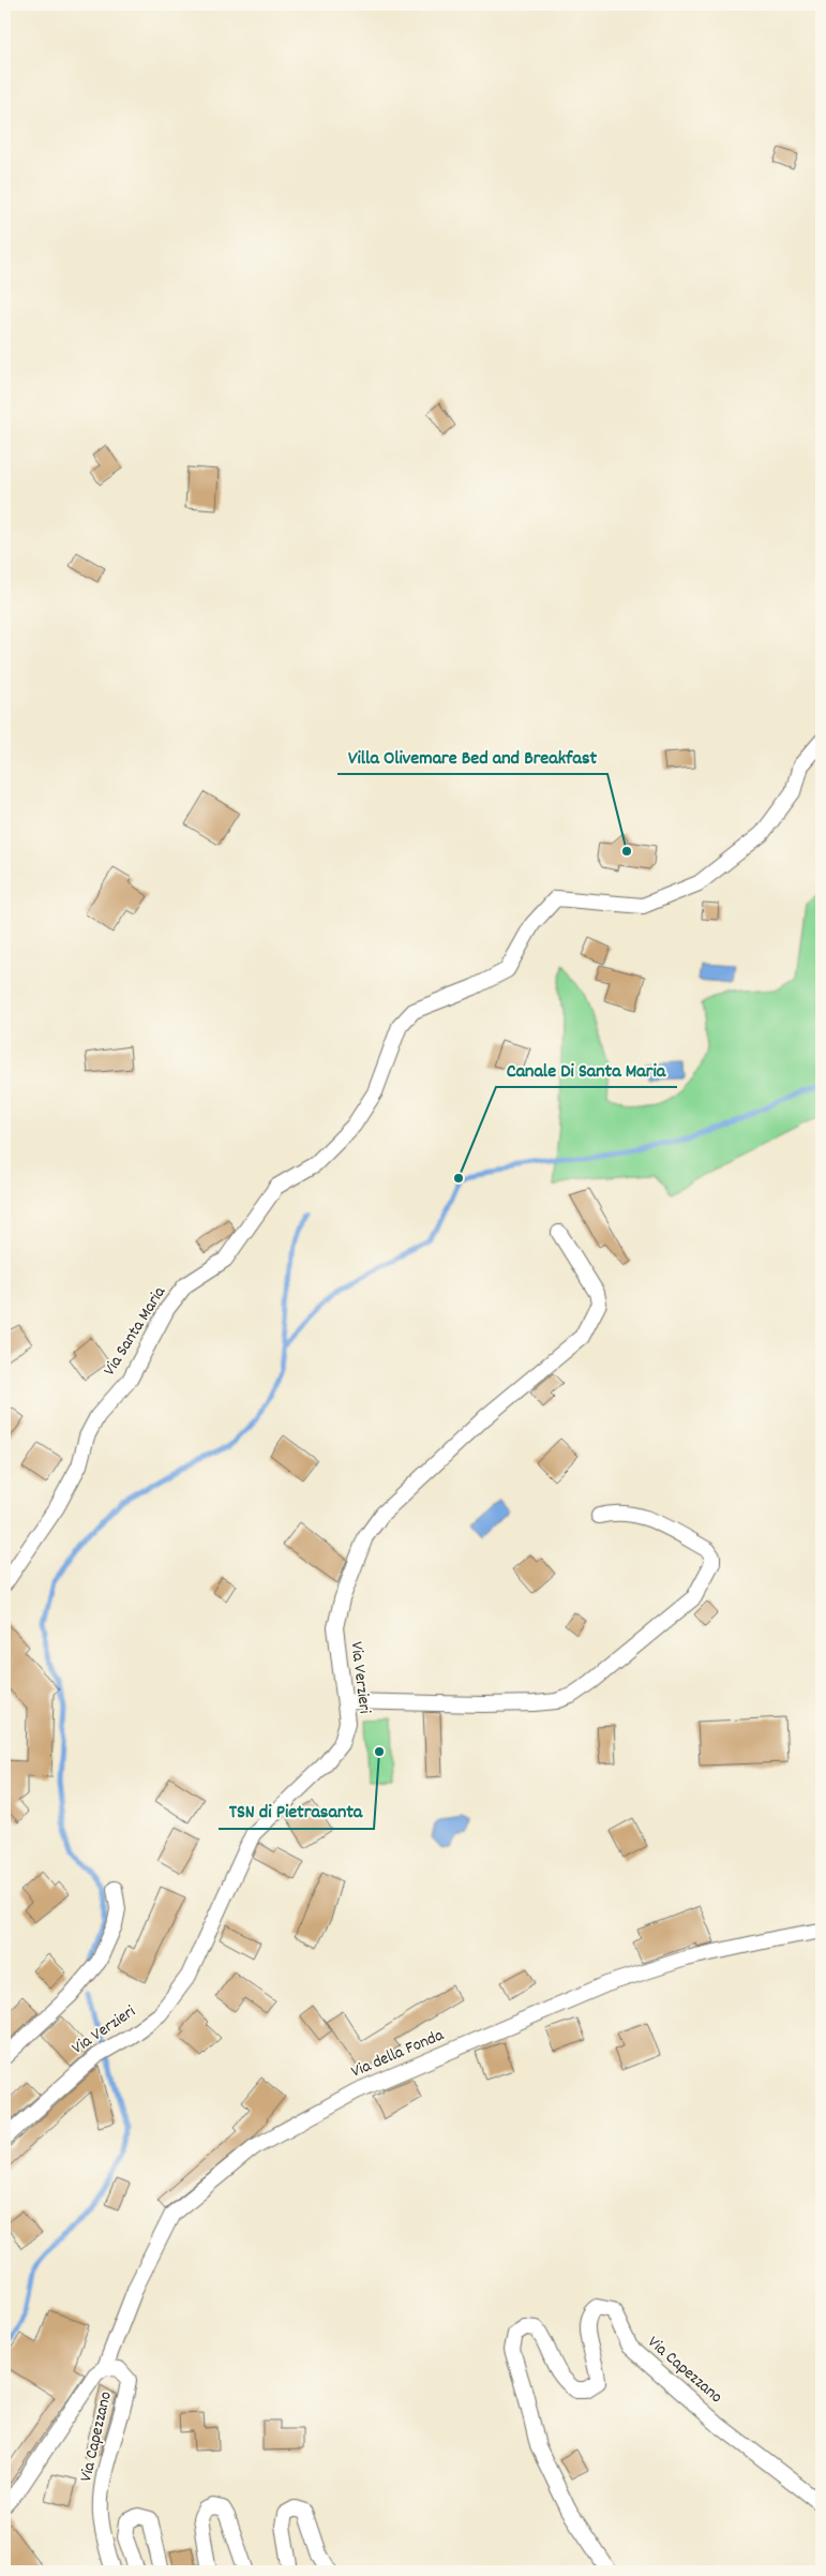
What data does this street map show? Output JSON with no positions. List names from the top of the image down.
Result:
{
  "streets": {
    "street": [
      "Via Santa Maria",
      "Via Verzieri",
      "Via della Fonda",
      "Via Capezzano"
    ]
  },
  "crossings": [
    ["Via della Fonda", "Via Capezzano"]
  ],
  "places": ["Villa Olivemare Bed and Breakfast", "Canale Di Santa Maria", "TSN di Pietrasanta"]
}
